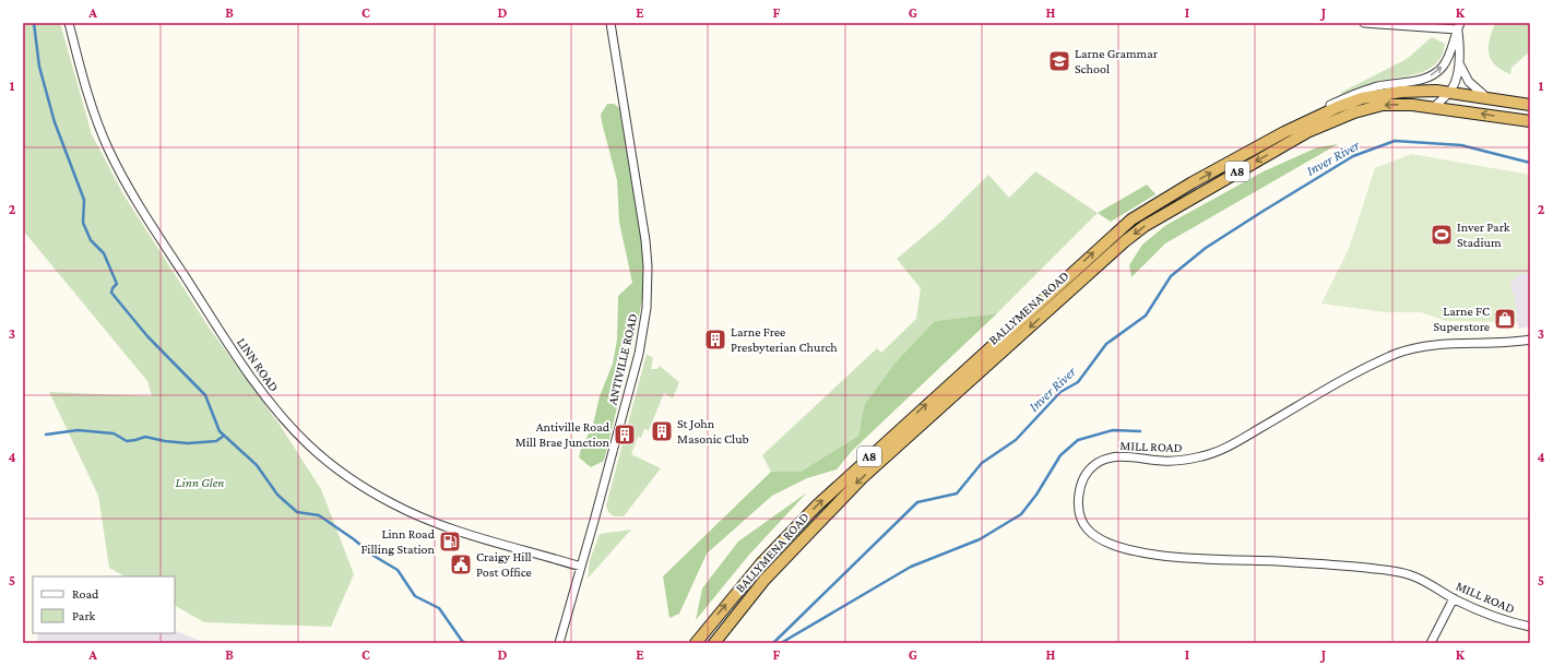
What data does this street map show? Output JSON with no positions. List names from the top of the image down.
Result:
{
  "streets": {
    "highway": ["A8", "BALLYMENA ROAD"],
    "street": ["ANTIVILLE ROAD", "LINN ROAD", "MILL ROAD"]
  },
  "crossings": [
    ["A8", "BALLYMENA ROAD"],
    ["ANTIVILLE ROAD", "LINN ROAD"]
  ],
  "water": ["Inver River"],
  "parks": ["Linn Glen"],
  "places": {
    "school or university": ["Larne Grammar School"],
    "sports": ["Inver Park Stadium"],
    "shop": ["Larne FC Superstore"],
    "building": ["Larne Free Presbyterian Church", "St John Masonic Club", "Antiville Road Mill Brae Junction"],
    "fuel station": ["Linn Road Filling Station"],
    "public building": ["Craigy Hill Post Office"]
  },
  "legend": ["Road", "Park"],
  "grid": {
    "columns": [
      "A",
      "B",
      "C",
      "D",
      "E",
      "F",
      "G",
      "H",
      "I",
      "J",
      "K"
    ],
    "rows": [
      "1",
      "2",
      "3",
      "4",
      "5"
    ]
  }
}
